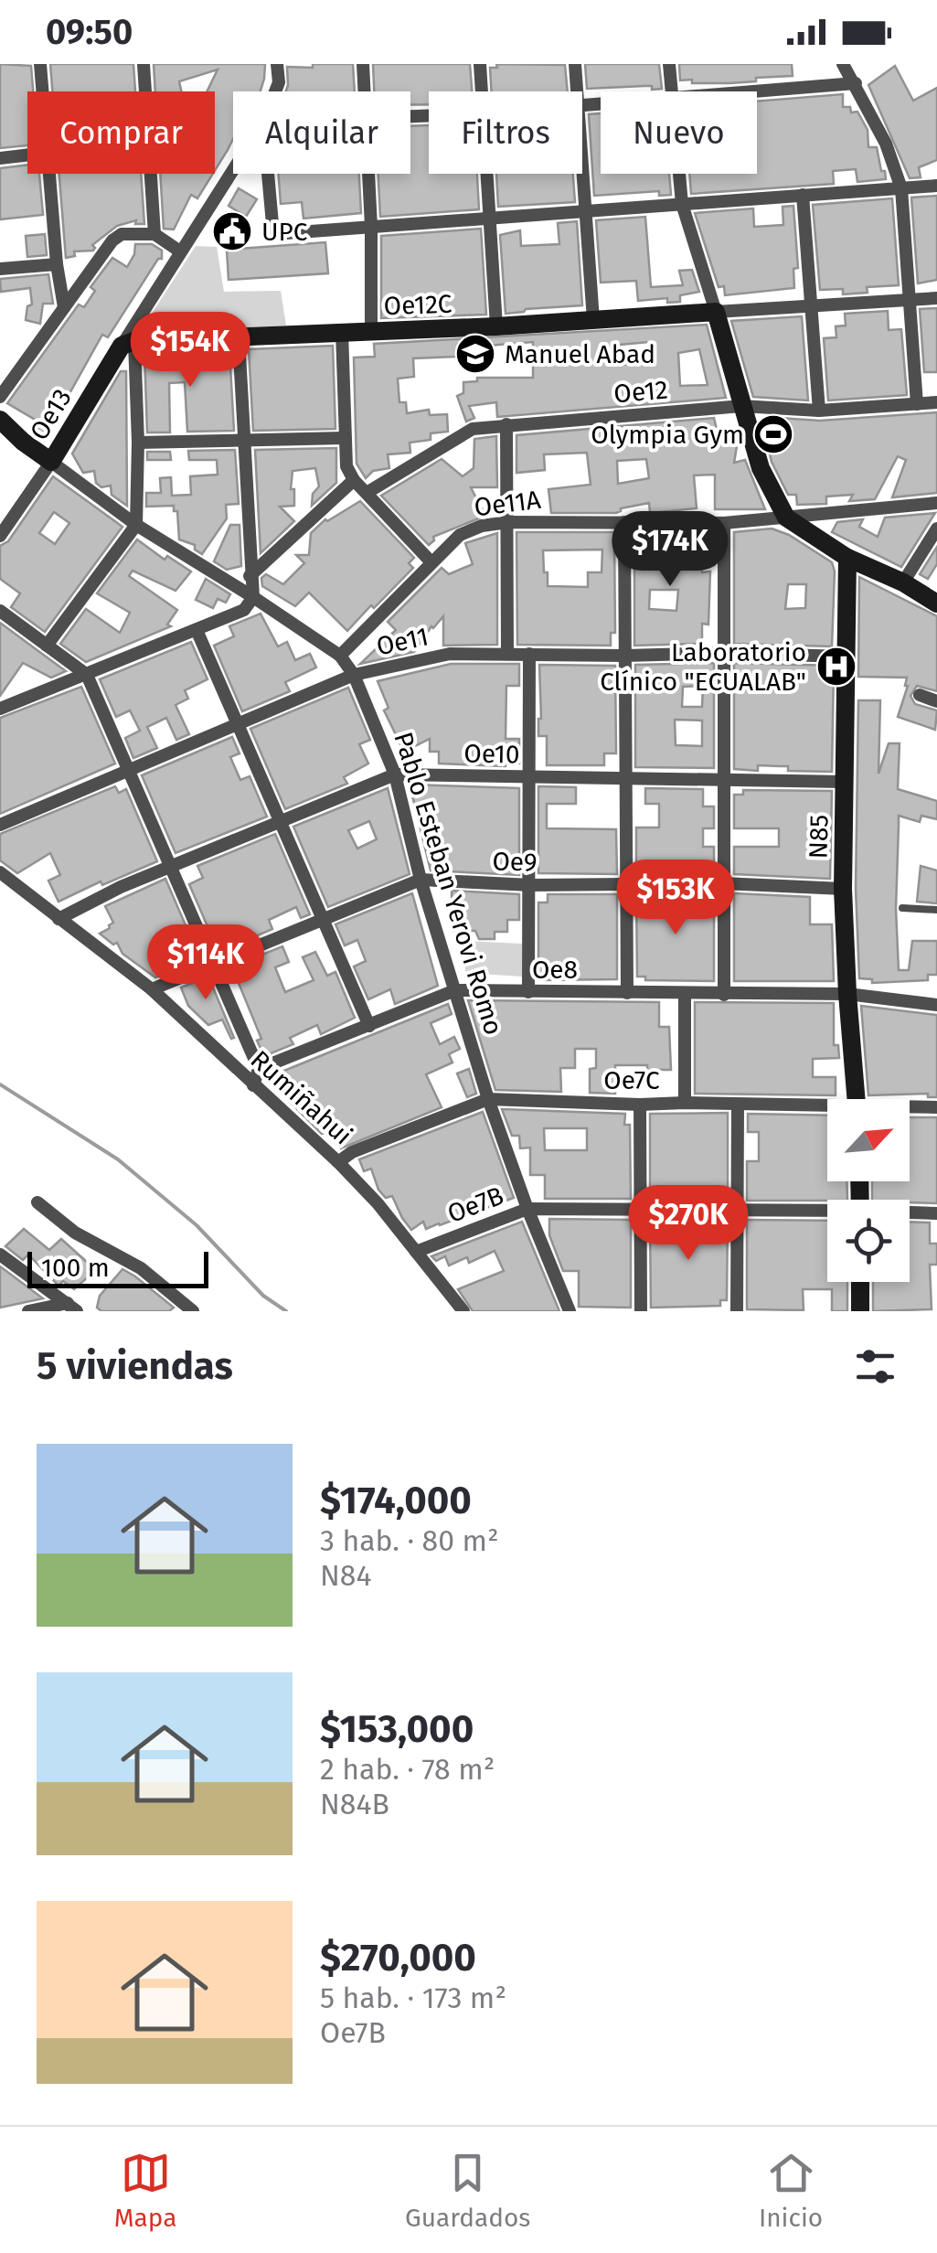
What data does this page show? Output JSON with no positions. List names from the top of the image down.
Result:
{
  "streets": {
    "main road": [
      "Oe12C",
      "Oe13",
      "N85",
      "Pablo Esteban Yerovi Romo"
    ],
    "street": [
      "Oe12",
      "Oe11A",
      "Oe11",
      "Oe10",
      "Oe9",
      "Oe8",
      "Oe7C",
      "Rumiñahui",
      "Oe7B"
    ]
  },
  "crossings": [
    ["Oe12C", "Oe13"],
    ["Oe13", "Pablo Esteban Yerovi Romo"],
    ["Oe11A", "Pablo Esteban Yerovi Romo"],
    ["Oe11", "N85"],
    ["Oe11", "Pablo Esteban Yerovi Romo"],
    ["Oe10", "N85"],
    ["Oe10", "Pablo Esteban Yerovi Romo"],
    ["Oe10", "Rumiñahui"],
    ["N85", "Oe9"],
    ["N85", "Oe8"],
    ["Oe9", "Pablo Esteban Yerovi Romo"],
    ["Oe9", "Rumiñahui"],
    ["Pablo Esteban Yerovi Romo", "Oe8"],
    ["Pablo Esteban Yerovi Romo", "Oe7C"],
    ["Pablo Esteban Yerovi Romo", "Oe7B"],
    ["Oe7C", "Rumiñahui"],
    ["Rumiñahui", "Oe7B"]
  ],
  "places": {
    "public building": ["UPC"],
    "school or university": ["Manuel Abad"],
    "sports": ["Olympia Gym"],
    "hospital": ["Laboratorio Clínico \"ECUALAB\""]
  },
  "scale_bar": "100 m",
  "north": "top right",
  "page": {
    "status": "09:50",
    "chip": [
      "Comprar",
      "Alquilar",
      "Filtros",
      "Nuevo"
    ],
    "price": [
      "$154K",
      "$174K",
      "$153K",
      "$114K",
      "$270K"
    ],
    "scale": "100 m",
    "heading": "5 viviendas",
    "list": [
      {
        "name": "$174,000",
        "note": "3 hab. · 80 m² · N84"
      },
      {
        "name": "$153,000",
        "note": "2 hab. · 78 m² · N84B"
      },
      {
        "name": "$270,000",
        "note": "5 hab. · 173 m² · Oe7B"
      }
    ],
    "tabs": ["Mapa", "Guardados", "Inicio"]
  }
}
